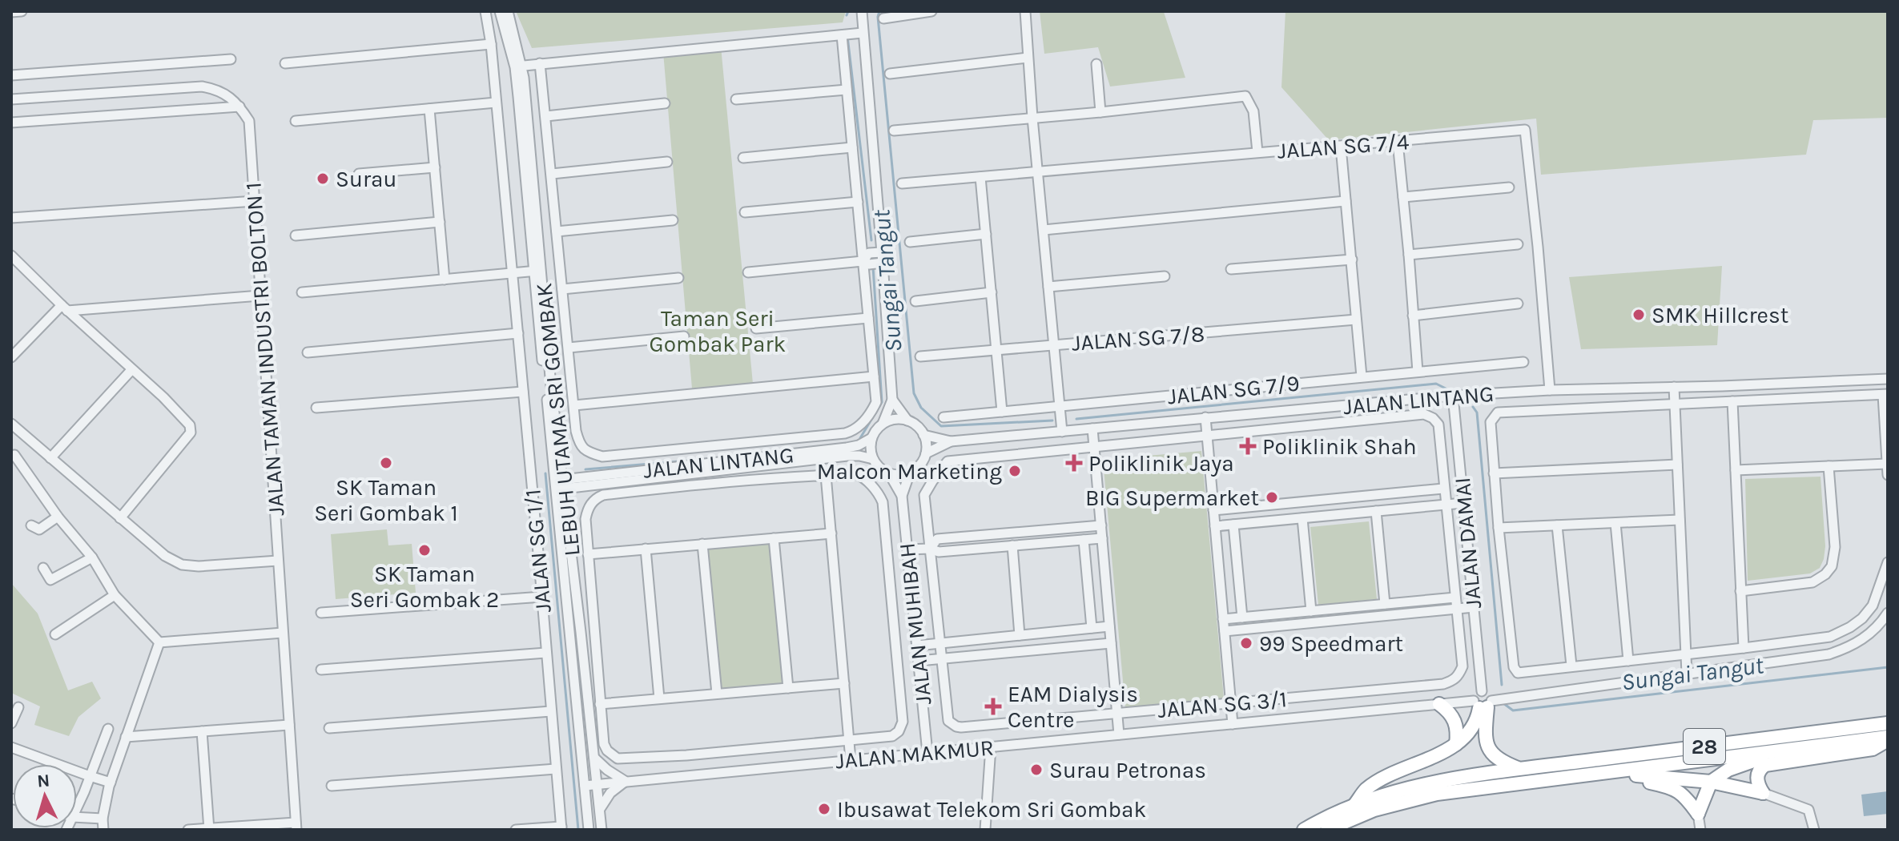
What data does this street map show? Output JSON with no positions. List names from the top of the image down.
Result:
{
  "streets": {
    "highway": ["28"],
    "street": [
      "JALAN SG 7/4",
      "JALAN SG 7/8",
      "JALAN TAMAN INDUSTRI BOLTON 1",
      "JALAN SG 7/9",
      "JALAN LINTANG",
      "LEBUH UTAMA SRI GOMBAK",
      "JALAN DAMAI",
      "JALAN SG 1/1",
      "JALAN MUHIBAH",
      "JALAN SG 3/1",
      "JALAN MAKMUR"
    ]
  },
  "crossings": [
    ["JALAN SG 7/4", "JALAN LINTANG"],
    ["JALAN LINTANG", "LEBUH UTAMA SRI GOMBAK"],
    ["JALAN LINTANG", "JALAN DAMAI"],
    ["JALAN LINTANG", "JALAN MUHIBAH"],
    ["LEBUH UTAMA SRI GOMBAK", "JALAN MAKMUR"],
    ["JALAN DAMAI", "JALAN MAKMUR"],
    ["JALAN MUHIBAH", "JALAN MAKMUR"]
  ],
  "water": ["Sungai Tangut"],
  "parks": ["Taman Seri Gombak Park"],
  "places": {
    "other": [
      "Surau",
      "SMK Hillcrest",
      "SK Taman Seri Gombak 1",
      "Malcon Marketing",
      "BIG Supermarket",
      "SK Taman Seri Gombak 2",
      "99 Speedmart",
      "Surau Petronas",
      "Ibusawat Telekom Sri Gombak"
    ],
    "health": ["Poliklinik Shah", "Poliklinik Jaya", "EAM Dialysis Centre"]
  },
  "north": "top"
}
